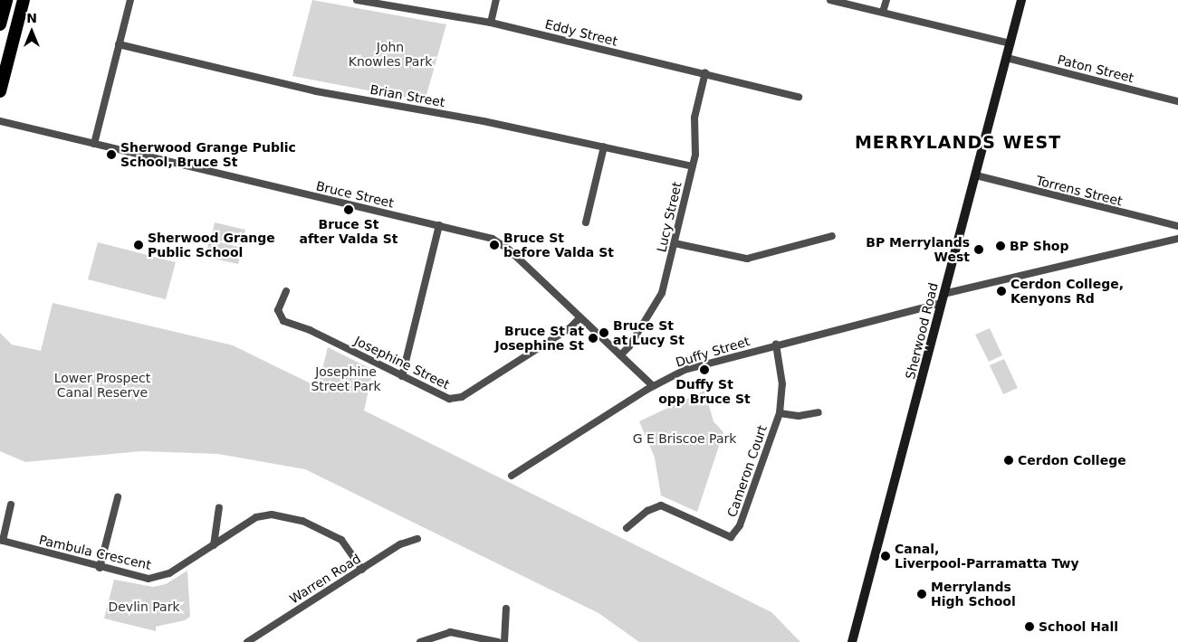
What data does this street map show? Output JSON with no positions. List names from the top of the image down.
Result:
{
  "streets": {
    "main road": ["Sherwood Road"],
    "street": [
      "Eddy Street",
      "Paton Street",
      "Brian Street",
      "Torrens Street",
      "Bruce Street",
      "Lucy Street",
      "Duffy Street",
      "Josephine Street",
      "Cameron Court",
      "Pambula Crescent",
      "Warren Road"
    ]
  },
  "crossings": [
    ["Eddy Street", "Lucy Street"],
    ["Paton Street", "Sherwood Road"],
    ["Brian Street", "Lucy Street"],
    ["Torrens Street", "Sherwood Road"],
    ["Bruce Street", "Lucy Street"],
    ["Bruce Street", "Duffy Street"],
    ["Bruce Street", "Josephine Street"],
    ["Sherwood Road", "Duffy Street"],
    ["Duffy Street", "Cameron Court"],
    ["Pambula Crescent", "Warren Road"]
  ],
  "districts": ["MERRYLANDS WEST"],
  "parks": [
    "John Knowles Park",
    "Josephine Street Park",
    "Lower Prospect Canal Reserve",
    "G E Briscoe Park",
    "Devlin Park"
  ],
  "places": [
    "Sherwood Grange Public School, Bruce St",
    "Bruce St after Valda St",
    "Sherwood Grange Public School",
    "Bruce St before Valda St",
    "BP Shop",
    "BP Merrylands West",
    "Cerdon College, Kenyons Rd",
    "Bruce St at Lucy St",
    "Bruce St at Josephine St",
    "Duffy St opp Bruce St",
    "Cerdon College",
    "Canal, Liverpool-Parramatta Twy",
    "Merrylands High School",
    "School Hall"
  ],
  "north": "top"
}
